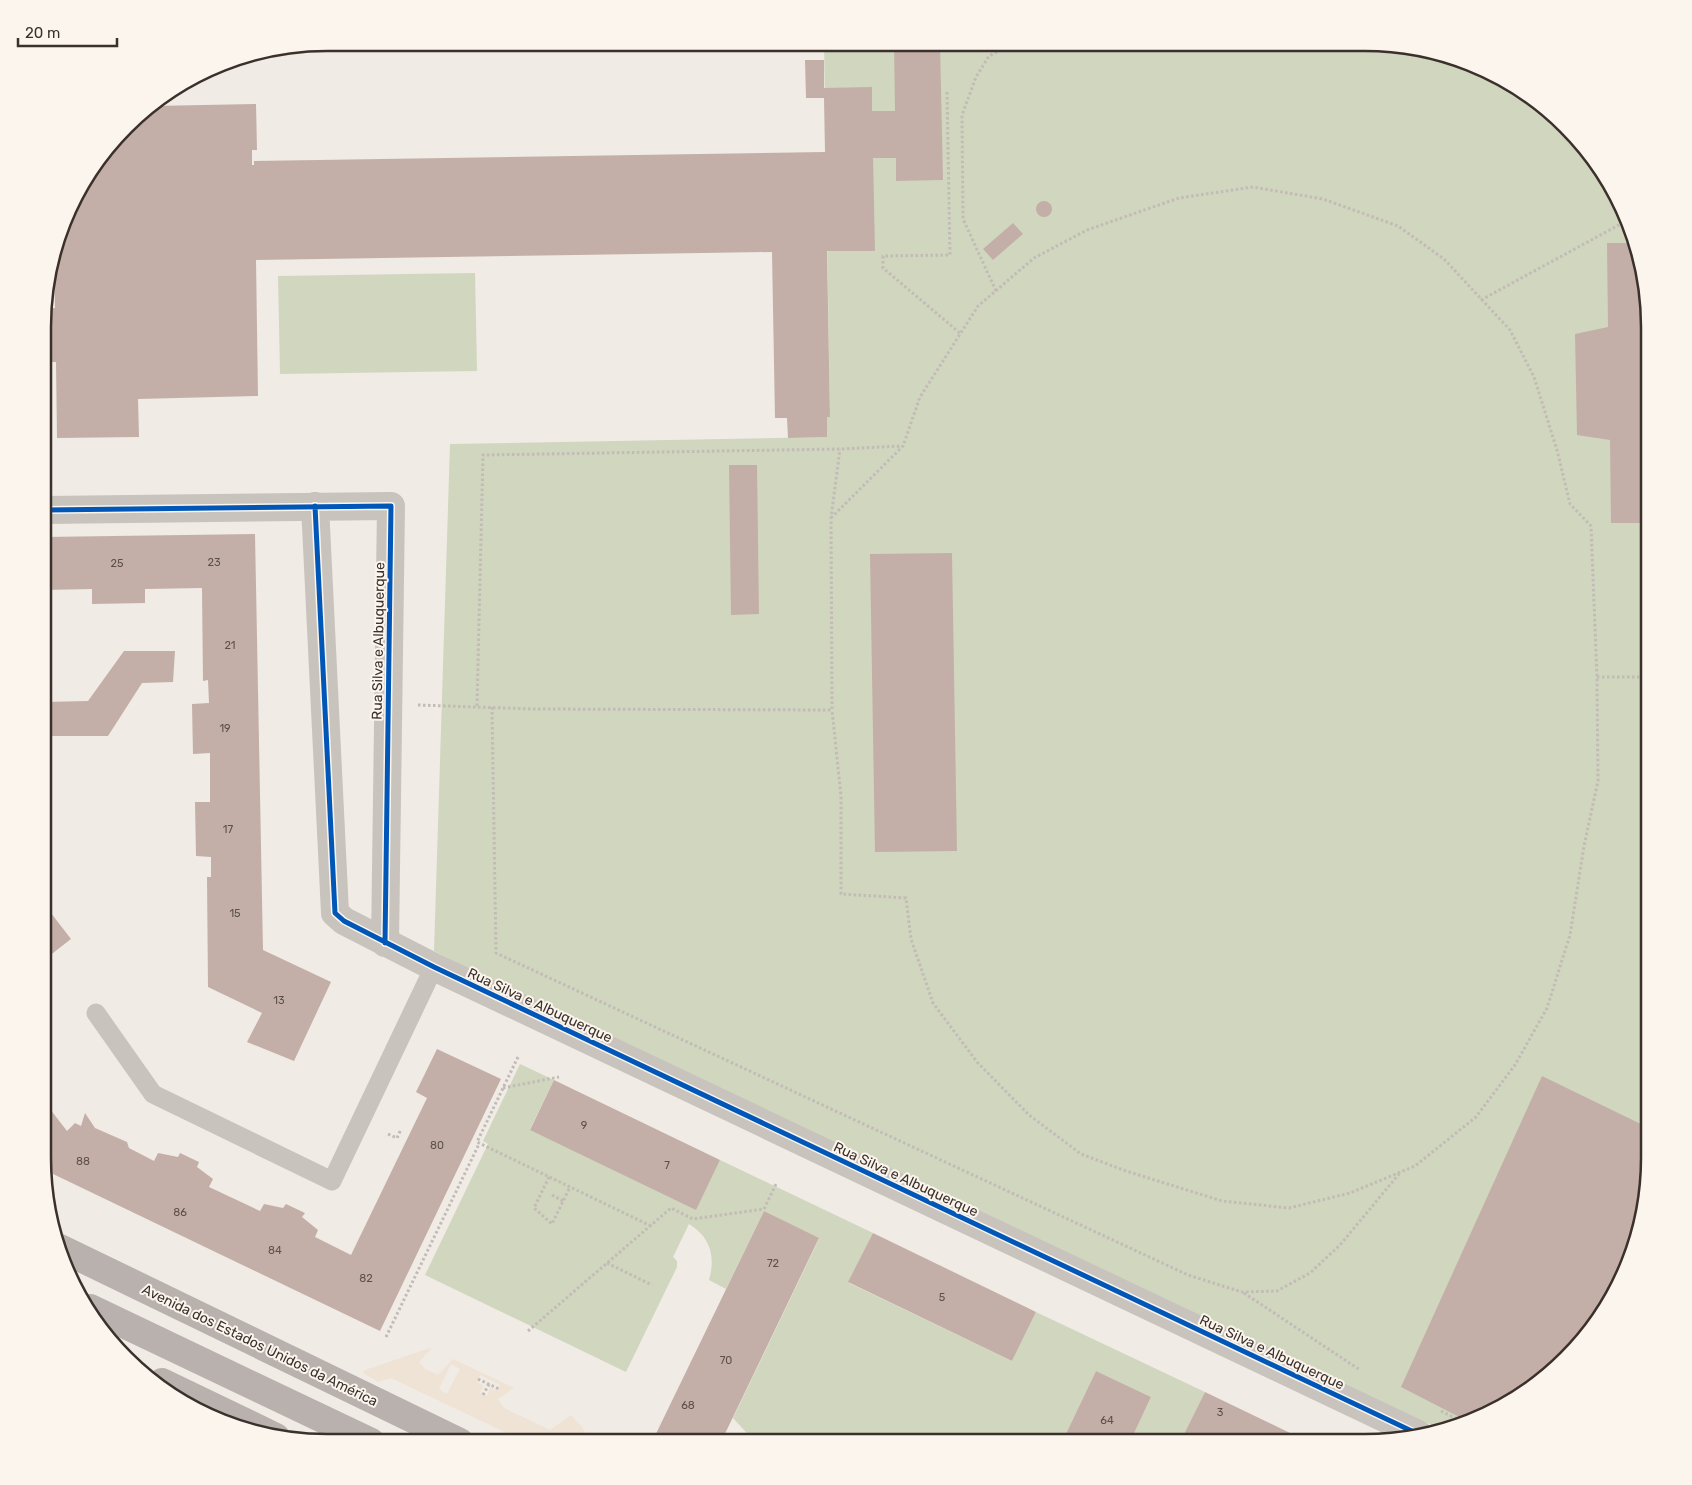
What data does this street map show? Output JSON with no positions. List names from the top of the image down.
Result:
{
  "streets": {
    "main road": ["Avenida dos Estados Unidos da América"],
    "street": ["Rua Silva e Albuquerque"]
  },
  "house_numbers": [
    "23",
    "25",
    "21",
    "19",
    "17",
    "15",
    "13",
    "9",
    "80",
    "88",
    "7",
    "86",
    "84",
    "72",
    "82",
    "5",
    "70",
    "68",
    "3",
    "64"
  ],
  "scale_bar": "20 m"
}
